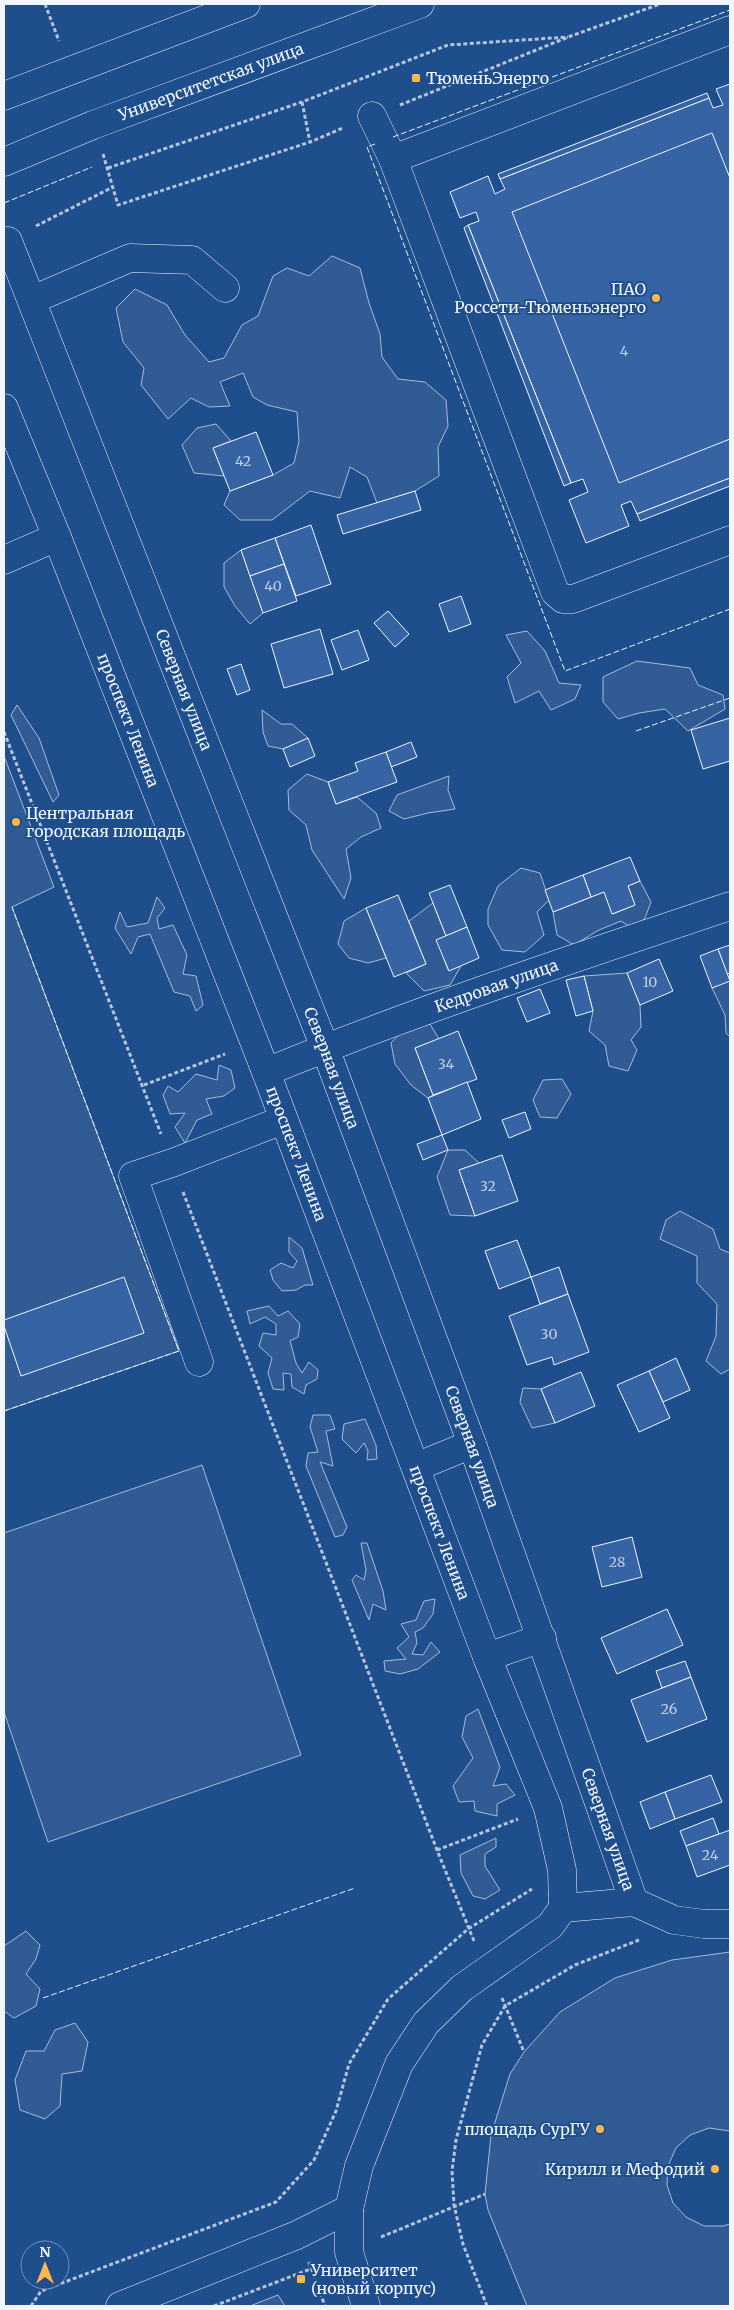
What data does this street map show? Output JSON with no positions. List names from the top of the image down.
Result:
{
  "streets": {
    "street": [
      "Университетская улица",
      "Северная улица",
      "проспект Ленина",
      "Кедровая улица"
    ]
  },
  "crossings": [
    ["Северная улица", "Кедровая улица"],
    ["проспект Ленина", "Кедровая улица"]
  ],
  "places": {
    "transit": ["ТюменьЭнерго", "Университет (новый корпус)"],
    "other": [
      "ПАО Россети-Тюменьэнерго",
      "Центральная городская площадь",
      "площадь СурГУ",
      "Кирилл и Мефодий"
    ]
  },
  "house_numbers": [
    "4",
    "42",
    "40",
    "10",
    "34",
    "32",
    "30",
    "28",
    "26",
    "24"
  ],
  "north": "top"
}
